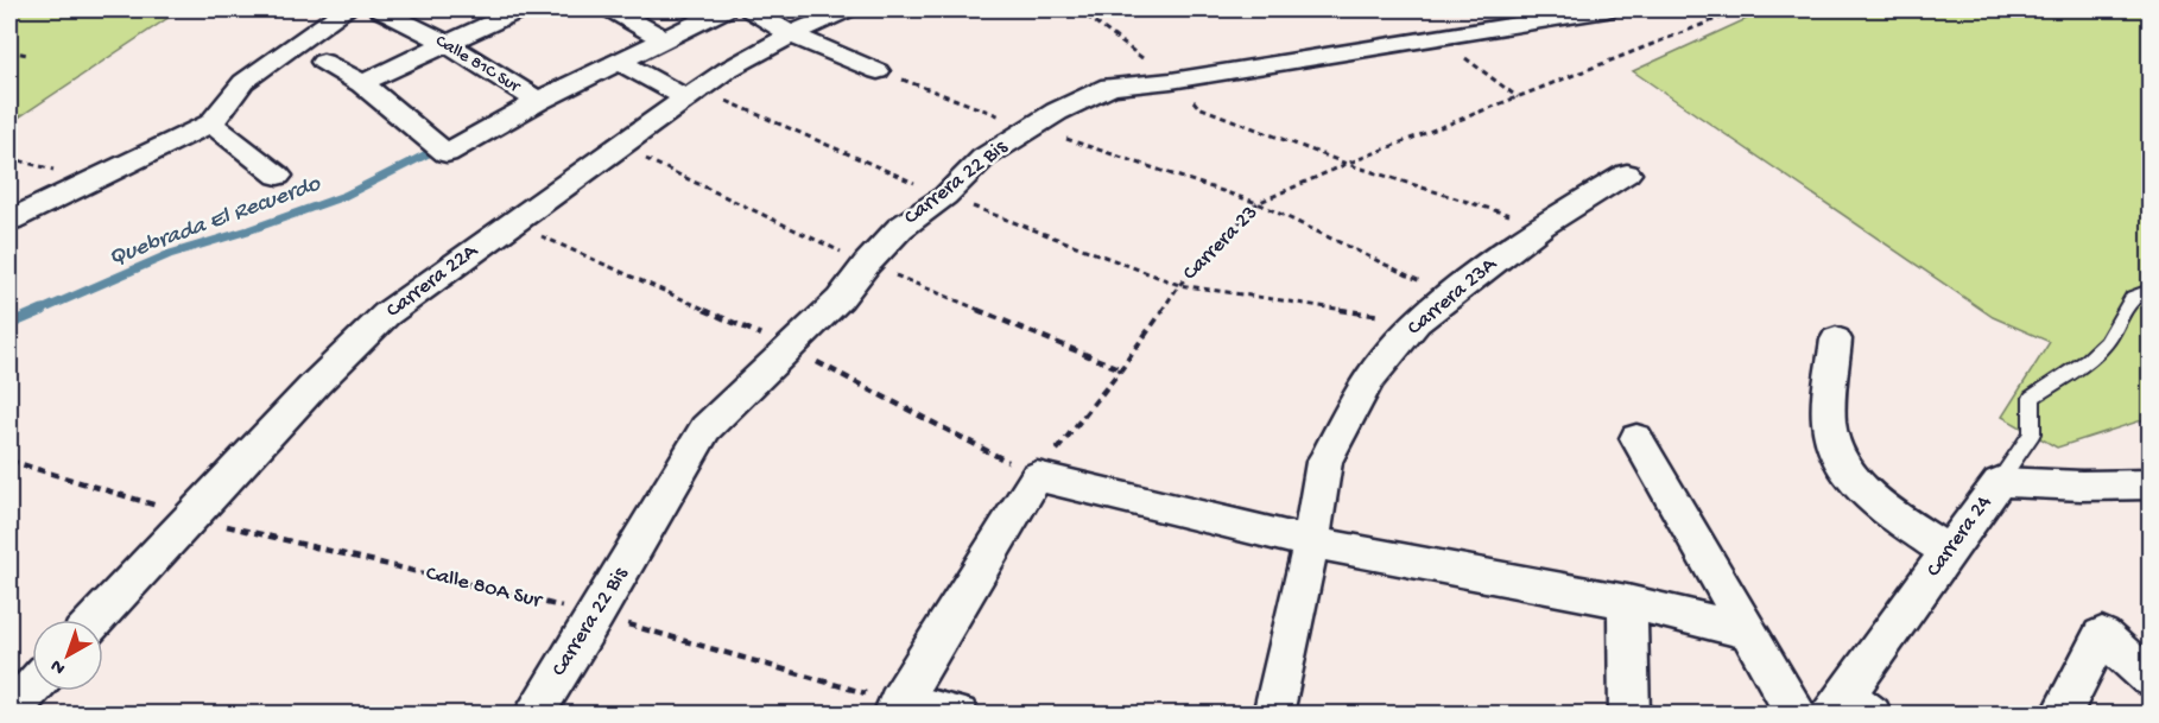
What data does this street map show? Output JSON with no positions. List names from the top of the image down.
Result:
{
  "streets": {
    "street": [
      "Calle 81C Sur",
      "Carrera 22 Bis",
      "Carrera 22A",
      "Carrera 23A",
      "Carrera 24"
    ],
    "path": ["Carrera 23", "Calle 80A Sur"]
  },
  "crossings": [
    ["Carrera 22 Bis", "Calle 80A Sur"],
    ["Carrera 22A", "Calle 80A Sur"]
  ],
  "water": ["Quebrada El Recuerdo"],
  "north": "bottom left"
}
